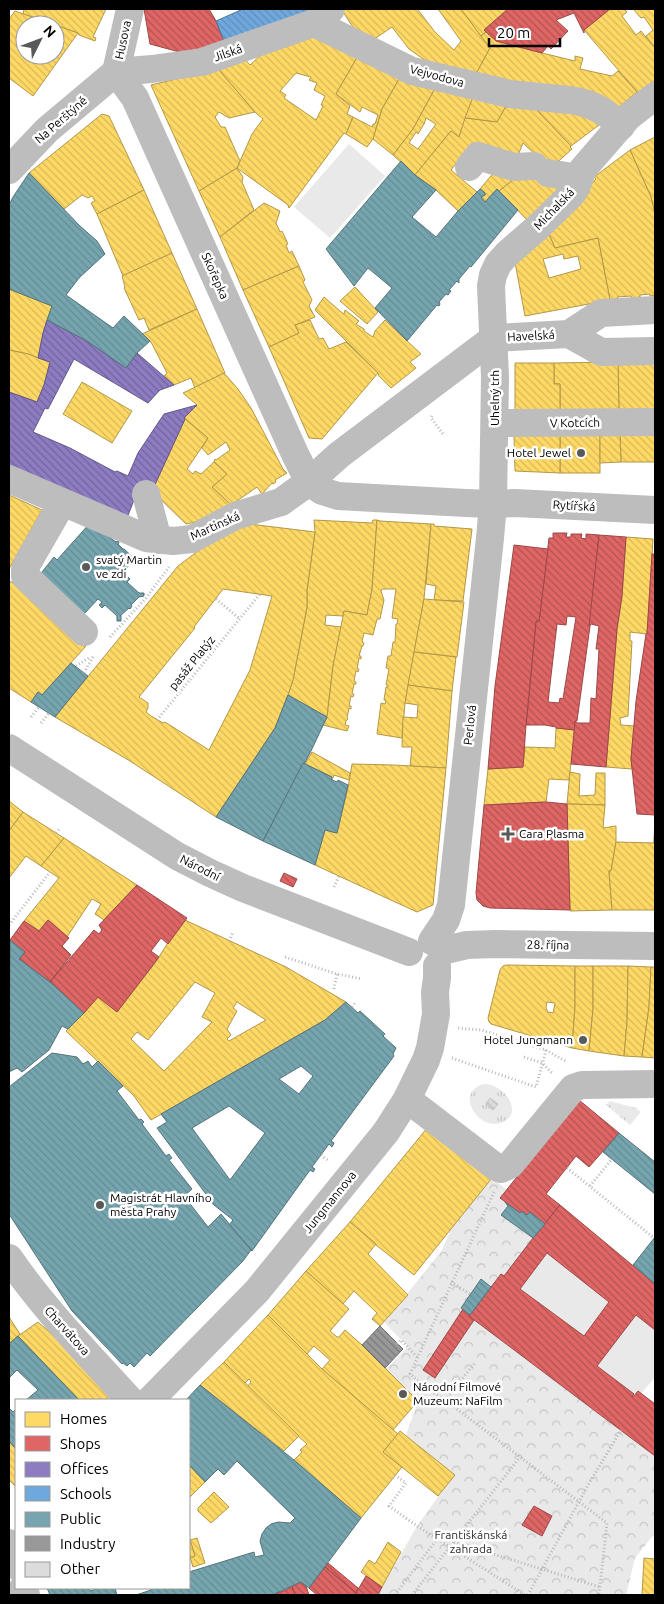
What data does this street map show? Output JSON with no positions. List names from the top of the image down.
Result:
{
  "streets": {
    "street": [
      "Husova",
      "Jilská",
      "Vejvodova",
      "Na Perštýně",
      "Michalská",
      "Skořepka",
      "Havelská",
      "Uhelný trh",
      "V Kotcích",
      "Rytířská",
      "Martinská",
      "Perlová",
      "Národní",
      "28. října",
      "Jungmannova",
      "Charvátova"
    ],
    "path": ["pasáž Platýz"]
  },
  "crossings": [
    ["Husova", "Jilská"],
    ["Husova", "Na Perštýně"],
    ["Husova", "Skořepka"],
    ["Jilská", "Vejvodova"],
    ["Jilská", "Na Perštýně"],
    ["Jilská", "Skořepka"],
    ["Vejvodova", "Michalská"],
    ["Na Perštýně", "Skořepka"],
    ["Michalská", "Havelská"],
    ["Michalská", "Uhelný trh"],
    ["Skořepka", "Martinská"],
    ["Havelská", "Uhelný trh"],
    ["Uhelný trh", "V Kotcích"],
    ["Uhelný trh", "Rytířská"],
    ["Uhelný trh", "Perlová"],
    ["Rytířská", "Perlová"],
    ["Perlová", "Národní"],
    ["Perlová", "28. října"],
    ["Perlová", "Jungmannova"],
    ["Národní", "28. října"],
    ["Národní", "Jungmannova"],
    ["28. října", "Jungmannova"]
  ],
  "parks": ["Františkánská zahrada"],
  "places": {
    "other": [
      "Hotel Jewel",
      "svatý Martin ve zdi",
      "Hotel Jungmann",
      "Magistrát Hlavního města Prahy",
      "Národní Filmové Muzeum: NaFilm"
    ],
    "health": ["Cara Plasma"]
  },
  "legend": [
    "Homes",
    "Shops",
    "Offices",
    "Schools",
    "Public",
    "Industry",
    "Other"
  ],
  "scale_bar": "20 m",
  "north": "top right"
}
